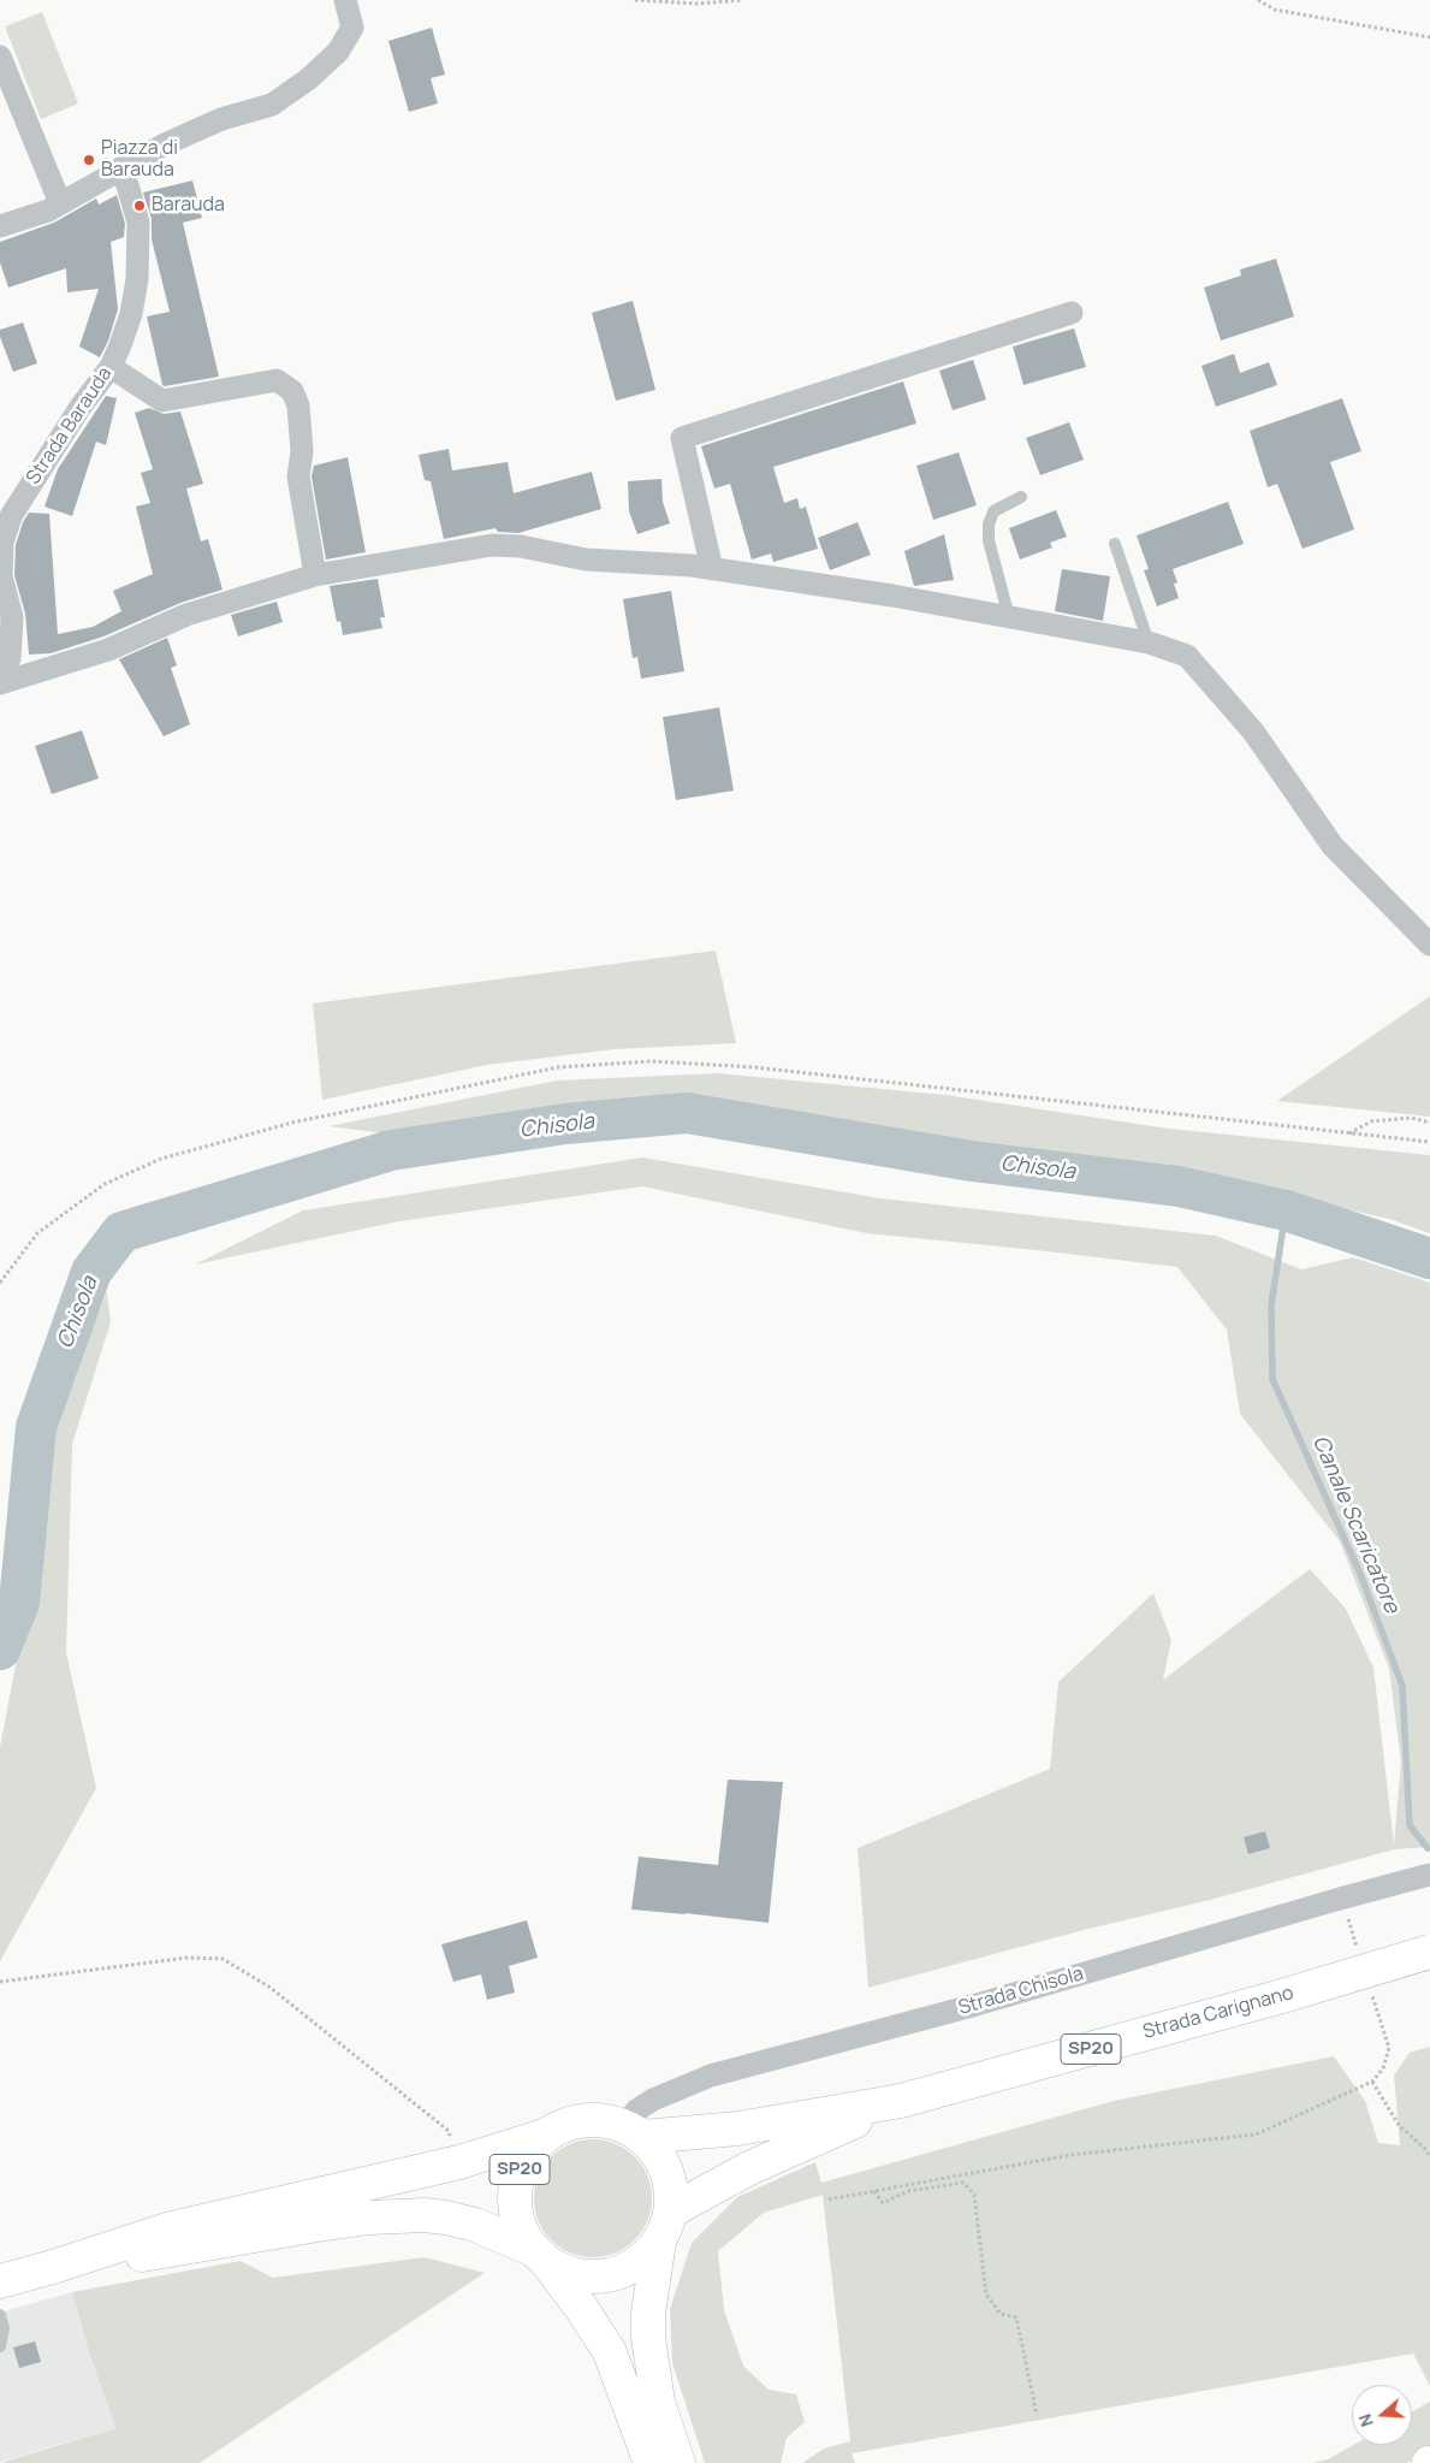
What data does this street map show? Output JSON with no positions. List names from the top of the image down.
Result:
{
  "streets": {
    "main road": ["Strada Carignano", "SP20"],
    "street": ["Strada Barauda", "Strada Chisola"]
  },
  "crossings": [
    ["Strada Chisola", "SP20"],
    ["Strada Carignano", "SP20"]
  ],
  "water": ["Chisola", "Canale Scaricatore"],
  "places": ["Piazza di Barauda", "Barauda"],
  "north": "left"
}
